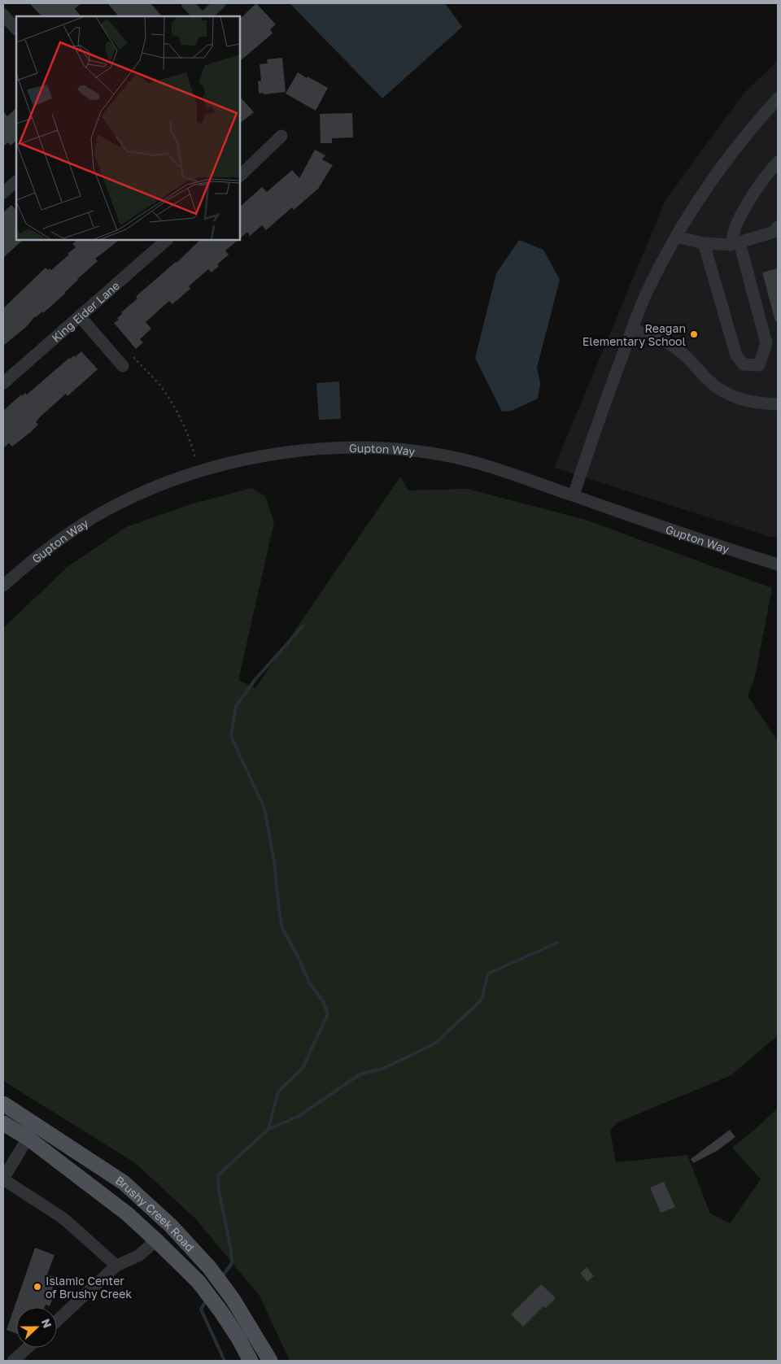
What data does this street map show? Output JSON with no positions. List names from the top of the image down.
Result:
{
  "streets": {
    "main road": ["Brushy Creek Road"],
    "street": ["King Eider Lane", "Gupton Way"]
  },
  "places": ["Reagan Elementary School", "Islamic Center of Brushy Creek"],
  "north": "right"
}
